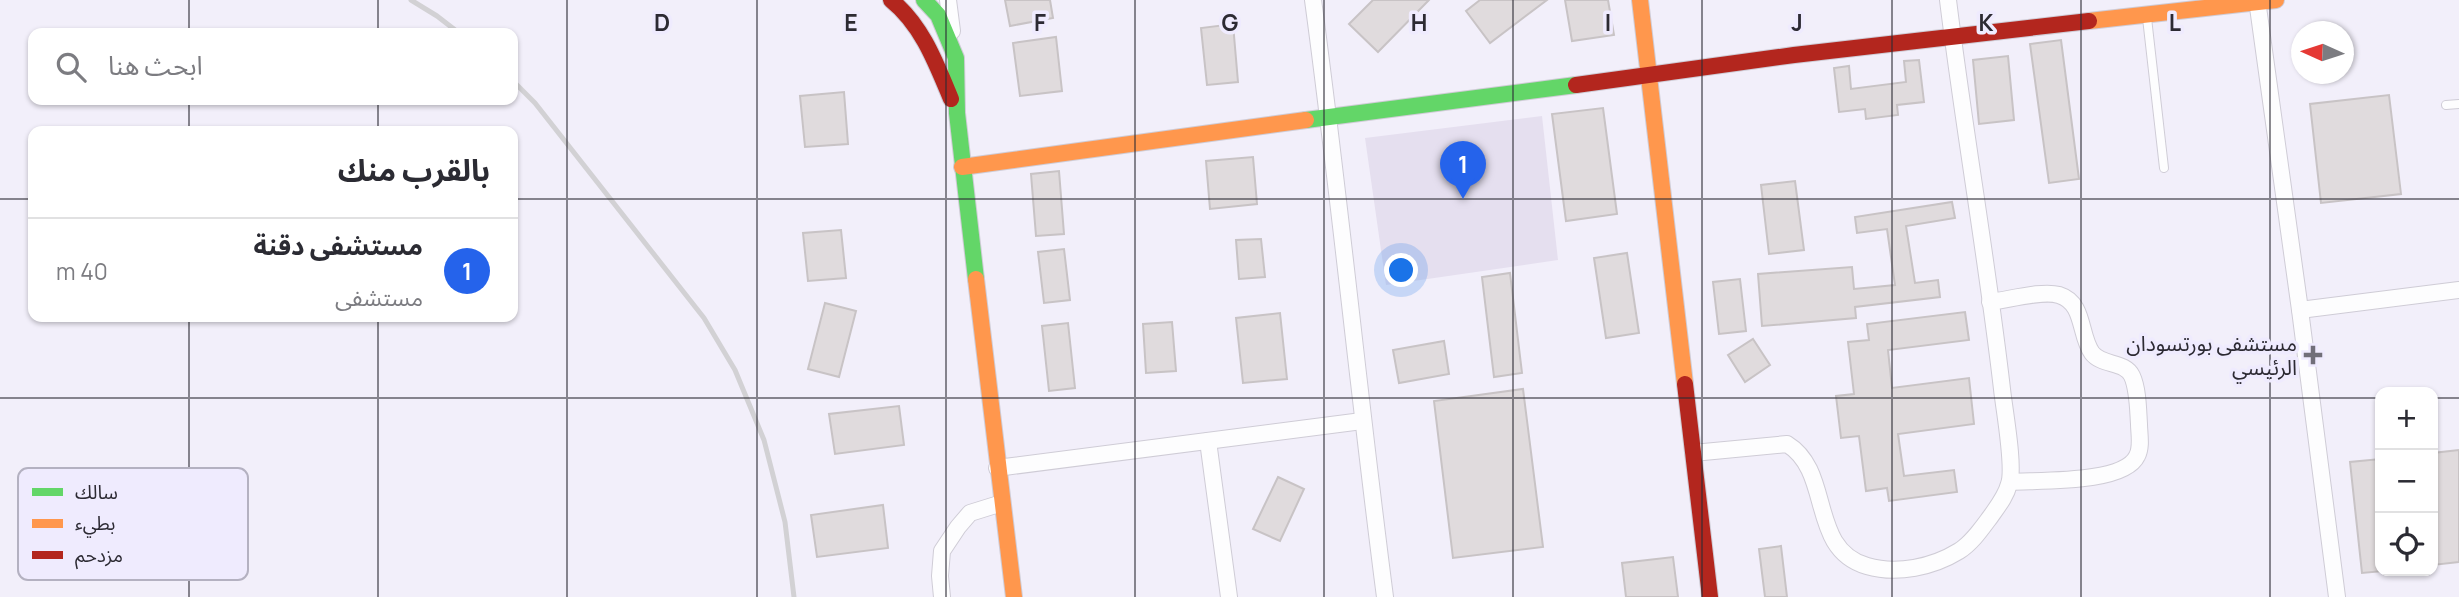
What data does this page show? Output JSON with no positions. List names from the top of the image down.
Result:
{
  "places": {
    "health": ["مستشفى بورتسودان الرئيسي"]
  },
  "legend": ["سالك", "بطيء", "مزدحم"],
  "north": "left",
  "page": {
    "search": "ابحث هنا",
    "heading": "بالقرب منك",
    "pins": "1",
    "list": [
      {
        "mark": "1",
        "name": "مستشفى دقنة",
        "note": "مستشفى",
        "value": "40 m"
      }
    ],
    "map_buttons": ["+", "−"]
  },
  "grid": {
    "columns": [
      "D",
      "E",
      "F",
      "G",
      "H",
      "I",
      "J",
      "K",
      "L"
    ]
  }
}
